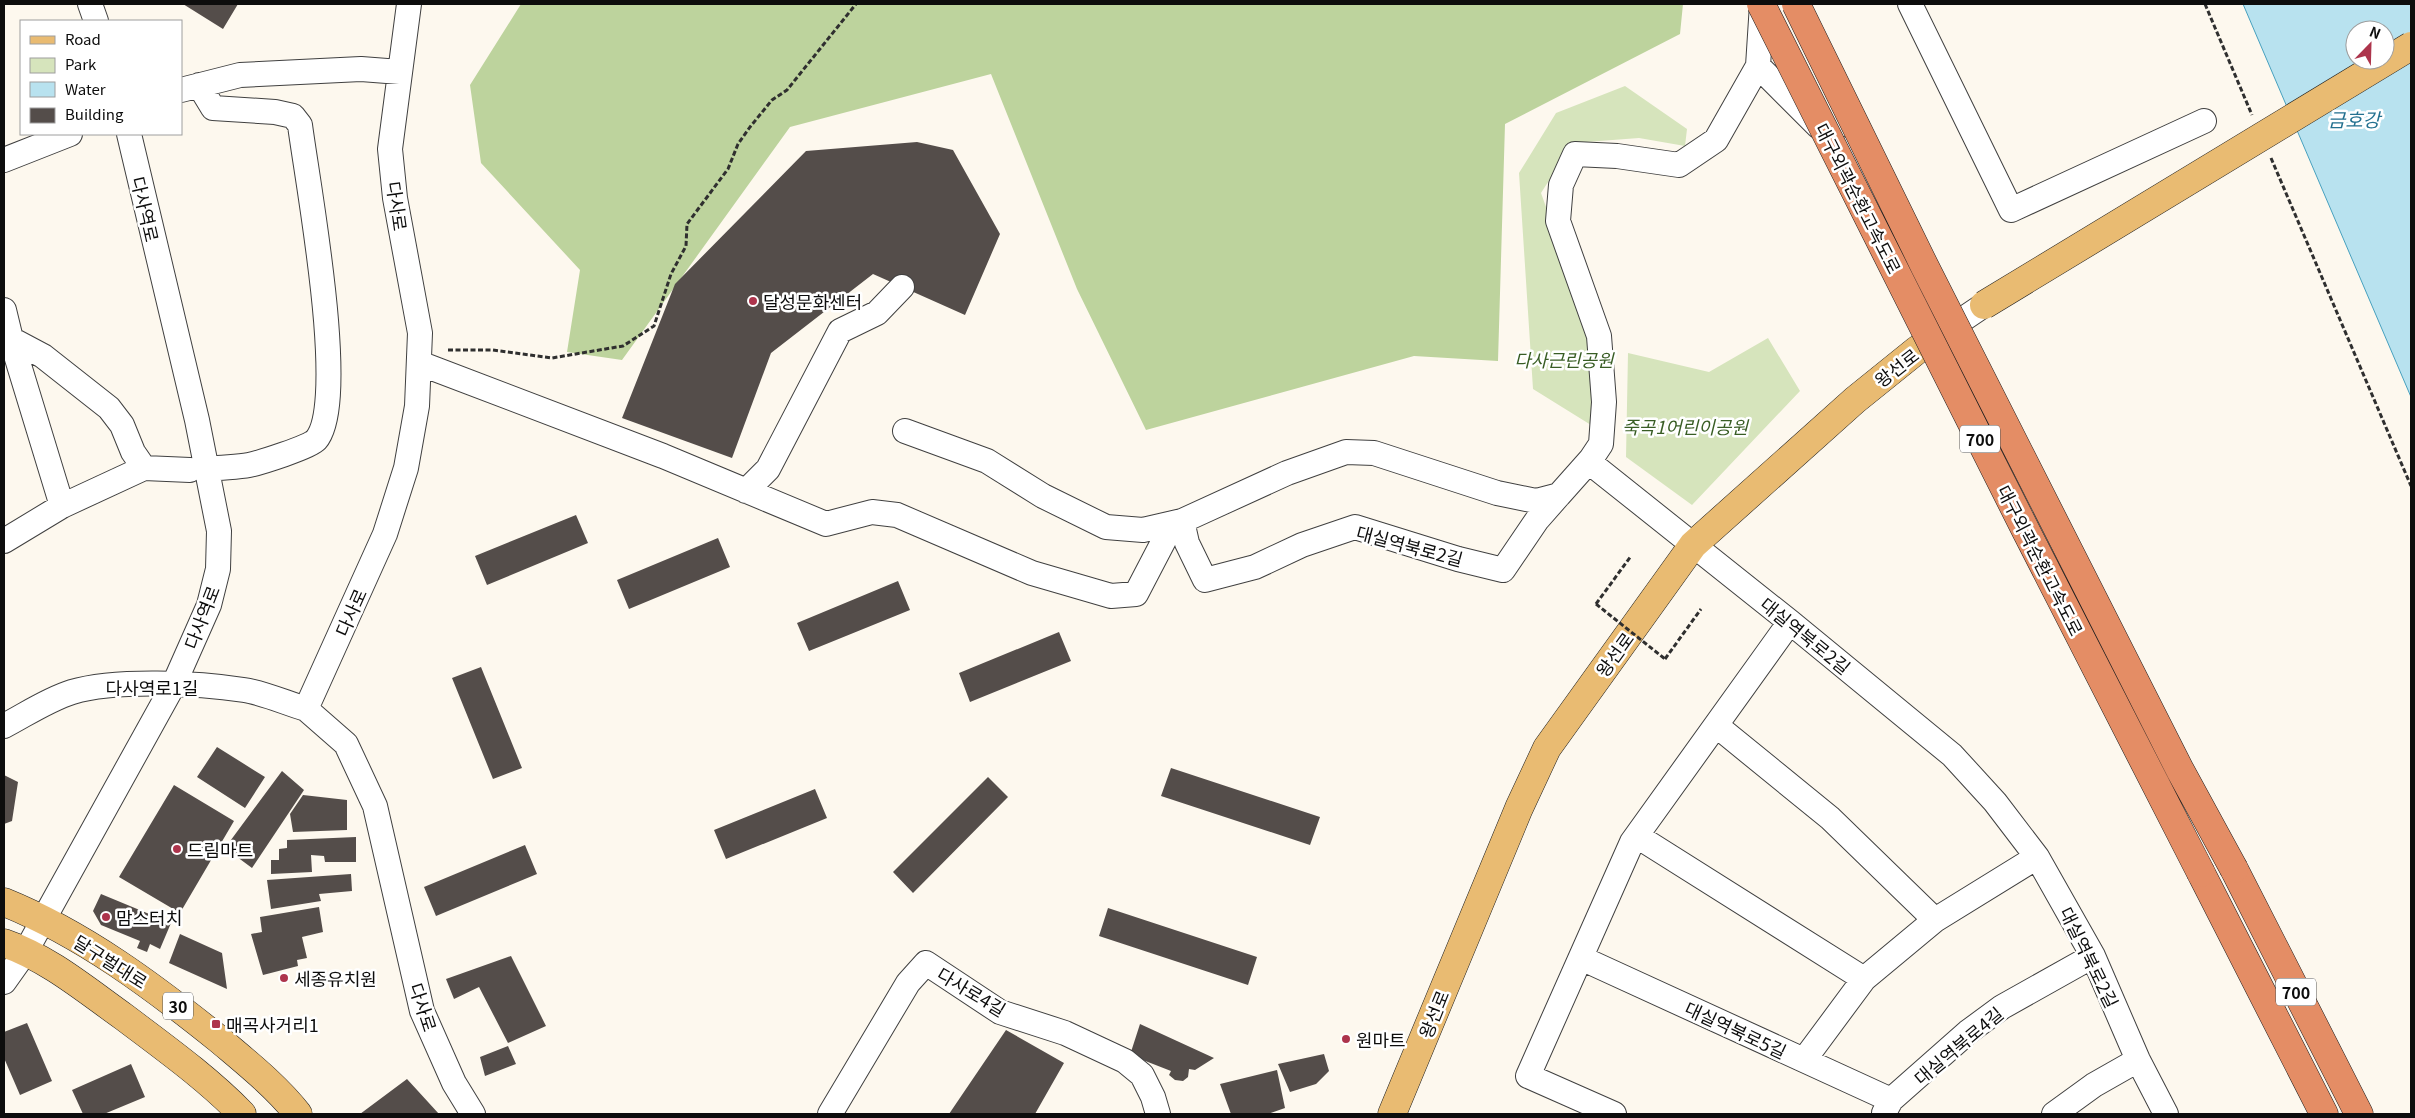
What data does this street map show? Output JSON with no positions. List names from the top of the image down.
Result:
{
  "streets": {
    "highway": ["대구외곽순환고속도로", "700"],
    "main road": ["왕선로", "달구벌대로", "30"],
    "street": [
      "다사로",
      "다사역로",
      "대실역북로2길",
      "다사역로1길",
      "다사로4길",
      "대실역북로5길",
      "대실역북로4길"
    ]
  },
  "crossings": [
    ["다사로", "다사역로1길"],
    ["다사역로", "다사역로1길"],
    ["다사역로", "달구벌대로"],
    ["왕선로", "대실역북로2길"],
    ["대실역북로2길", "대실역북로4길"],
    ["대실역북로5길", "대실역북로4길"]
  ],
  "water": ["금호강"],
  "parks": ["다사근린공원", "죽곡1어린이공원"],
  "places": {
    "other": [
      "달성문화센터",
      "드림마트",
      "맘스터치",
      "세종유치원",
      "원마트"
    ],
    "transit": ["매곡사거리1"]
  },
  "legend": [
    "Road",
    "Park",
    "Water",
    "Building"
  ],
  "north": "top right"
}
